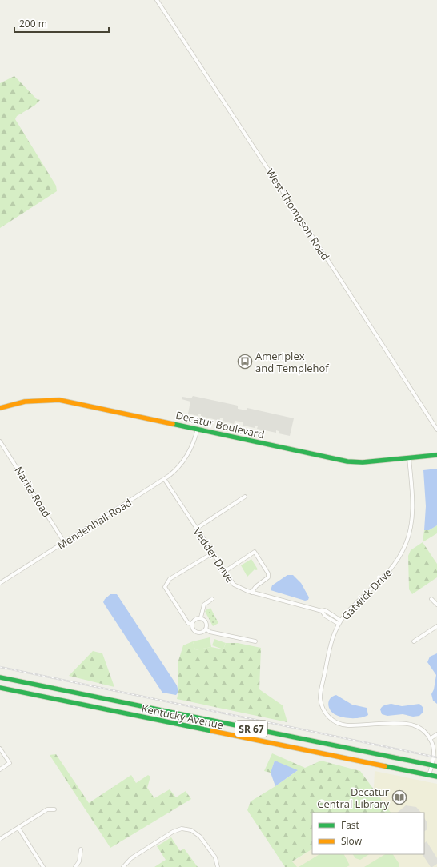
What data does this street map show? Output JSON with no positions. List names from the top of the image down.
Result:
{
  "streets": {
    "main road": ["Decatur Boulevard", "Kentucky Avenue", "SR 67"],
    "street": [
      "West Thompson Road",
      "Narita Road",
      "Mendenhall Road",
      "Vedder Drive",
      "Gatwick Drive"
    ]
  },
  "crossings": [
    ["Decatur Boulevard", "Mendenhall Road"],
    ["Decatur Boulevard", "Gatwick Drive"],
    ["Narita Road", "Mendenhall Road"],
    ["Mendenhall Road", "Vedder Drive"],
    ["Vedder Drive", "Gatwick Drive"]
  ],
  "places": {
    "bus stop": ["Ameriplex and Templehof"],
    "library": ["Decatur Central Library"]
  },
  "legend": ["Fast", "Slow"],
  "scale_bar": "200 m"
}
